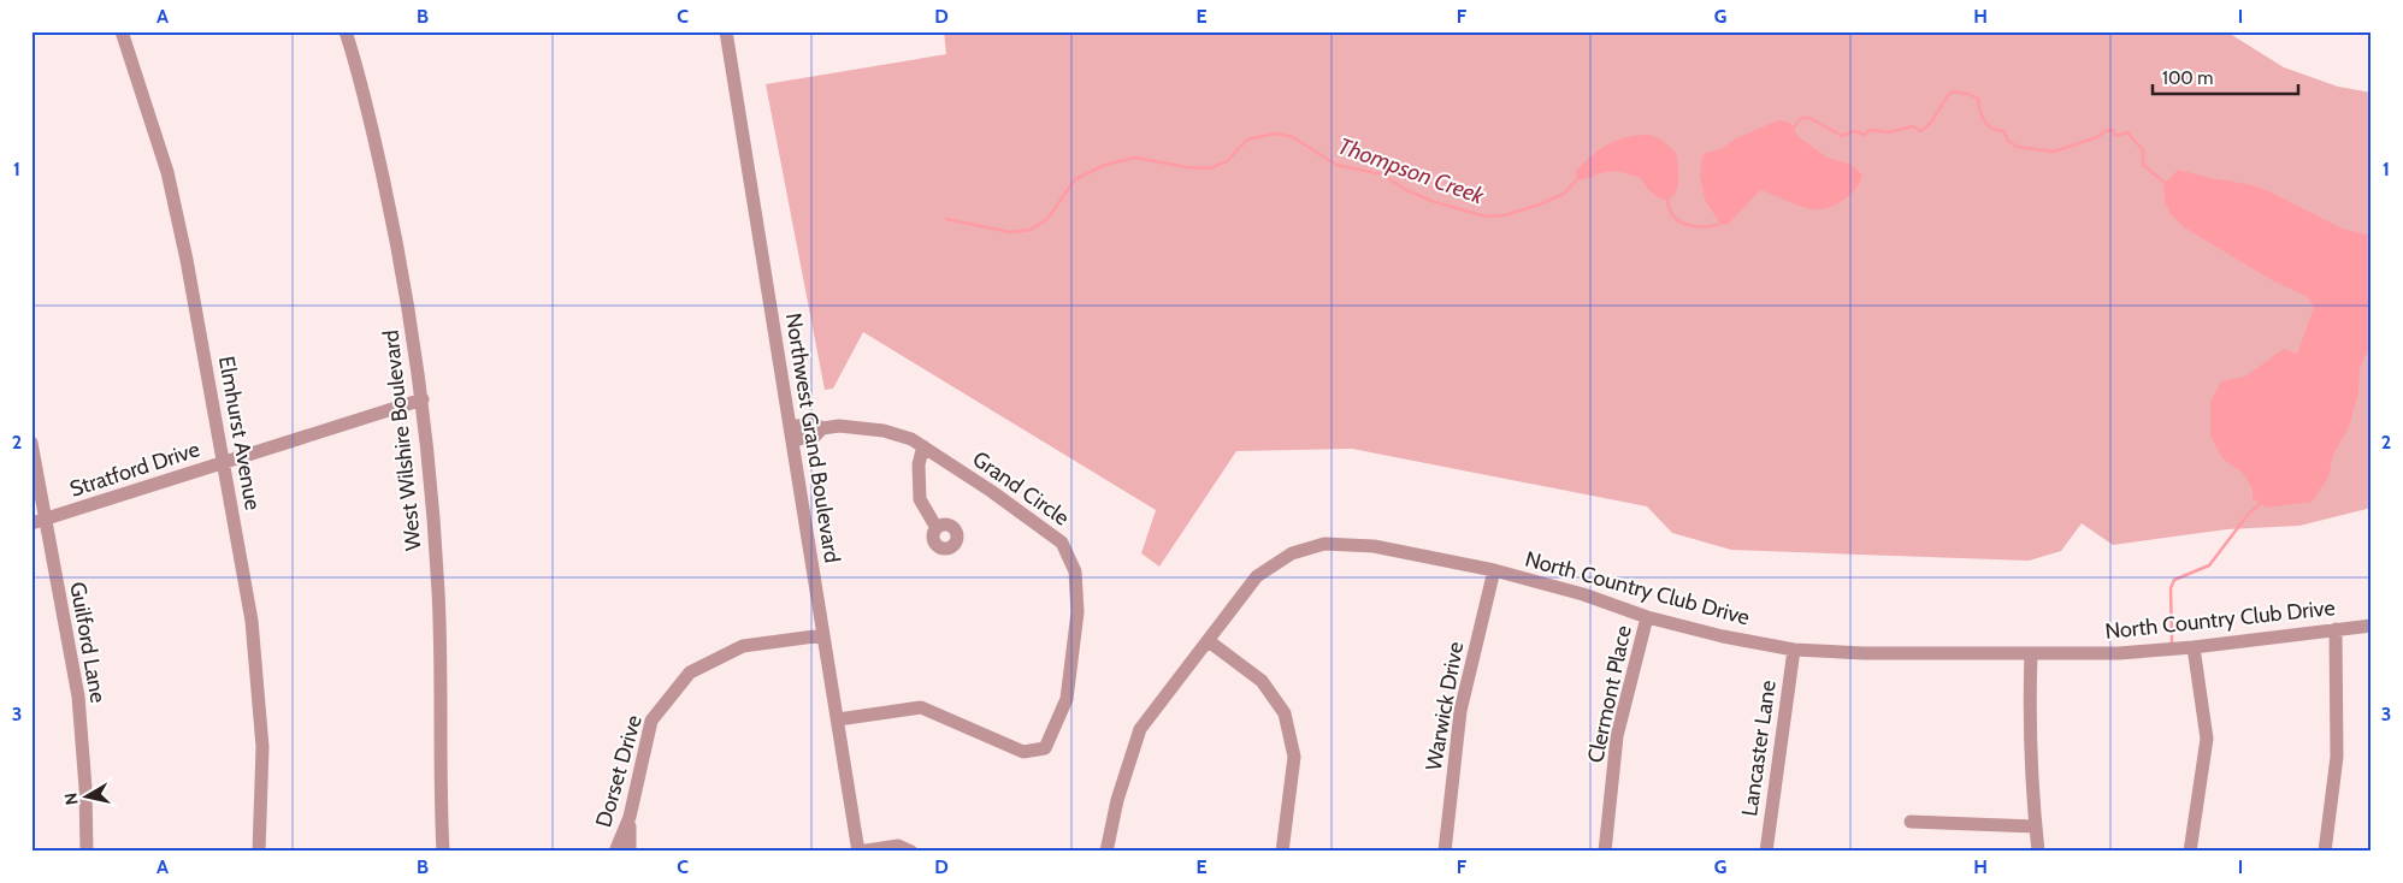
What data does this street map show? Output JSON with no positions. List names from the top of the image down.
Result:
{
  "streets": {
    "street": [
      "Elmhurst Avenue",
      "Northwest Grand Boulevard",
      "West Wilshire Boulevard",
      "Stratford Drive",
      "Grand Circle",
      "North Country Club Drive",
      "Guilford Lane",
      "Clermont Place",
      "Warwick Drive",
      "Lancaster Lane",
      "Dorset Drive"
    ]
  },
  "crossings": [
    ["Elmhurst Avenue", "Stratford Drive"],
    ["Northwest Grand Boulevard", "Grand Circle"],
    ["Northwest Grand Boulevard", "Dorset Drive"],
    ["West Wilshire Boulevard", "Stratford Drive"],
    ["Stratford Drive", "Guilford Lane"],
    ["North Country Club Drive", "Clermont Place"],
    ["North Country Club Drive", "Warwick Drive"],
    ["North Country Club Drive", "Lancaster Lane"]
  ],
  "water": ["Thompson Creek"],
  "scale_bar": "100 m",
  "north": "left",
  "grid": {
    "columns": [
      "A",
      "B",
      "C",
      "D",
      "E",
      "F",
      "G",
      "H",
      "I"
    ],
    "rows": ["1", "2", "3"]
  }
}
